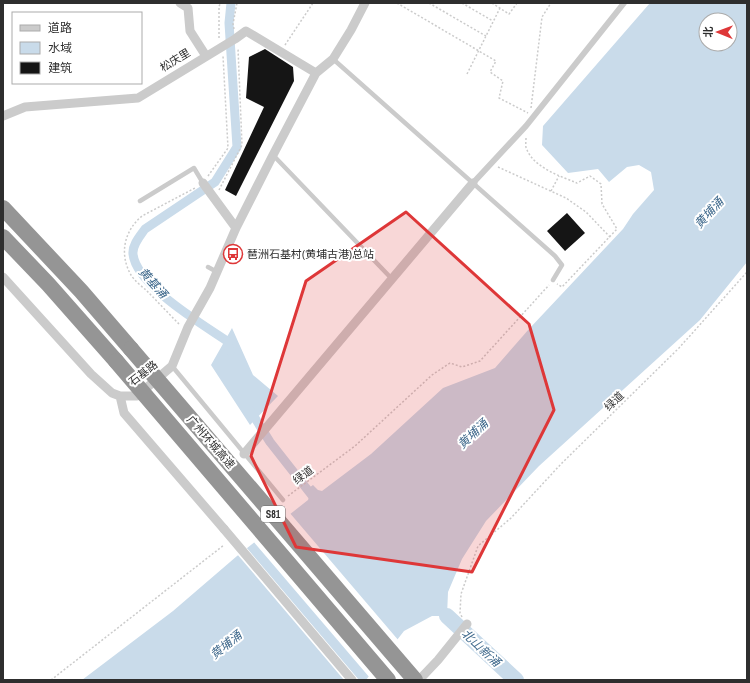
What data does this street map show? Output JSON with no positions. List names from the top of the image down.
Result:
{
  "streets": {
    "highway": ["广州环城高速", "S81"],
    "street": ["松庆里", "石基路"],
    "path": ["绿道"]
  },
  "water": ["黄埔涌", "黄基涌", "北山新涌"],
  "places": {
    "bus stop": ["琶洲石基村(黄埔古港)总站"]
  },
  "legend": ["道路", "水域", "建筑"],
  "north": "left"
}
